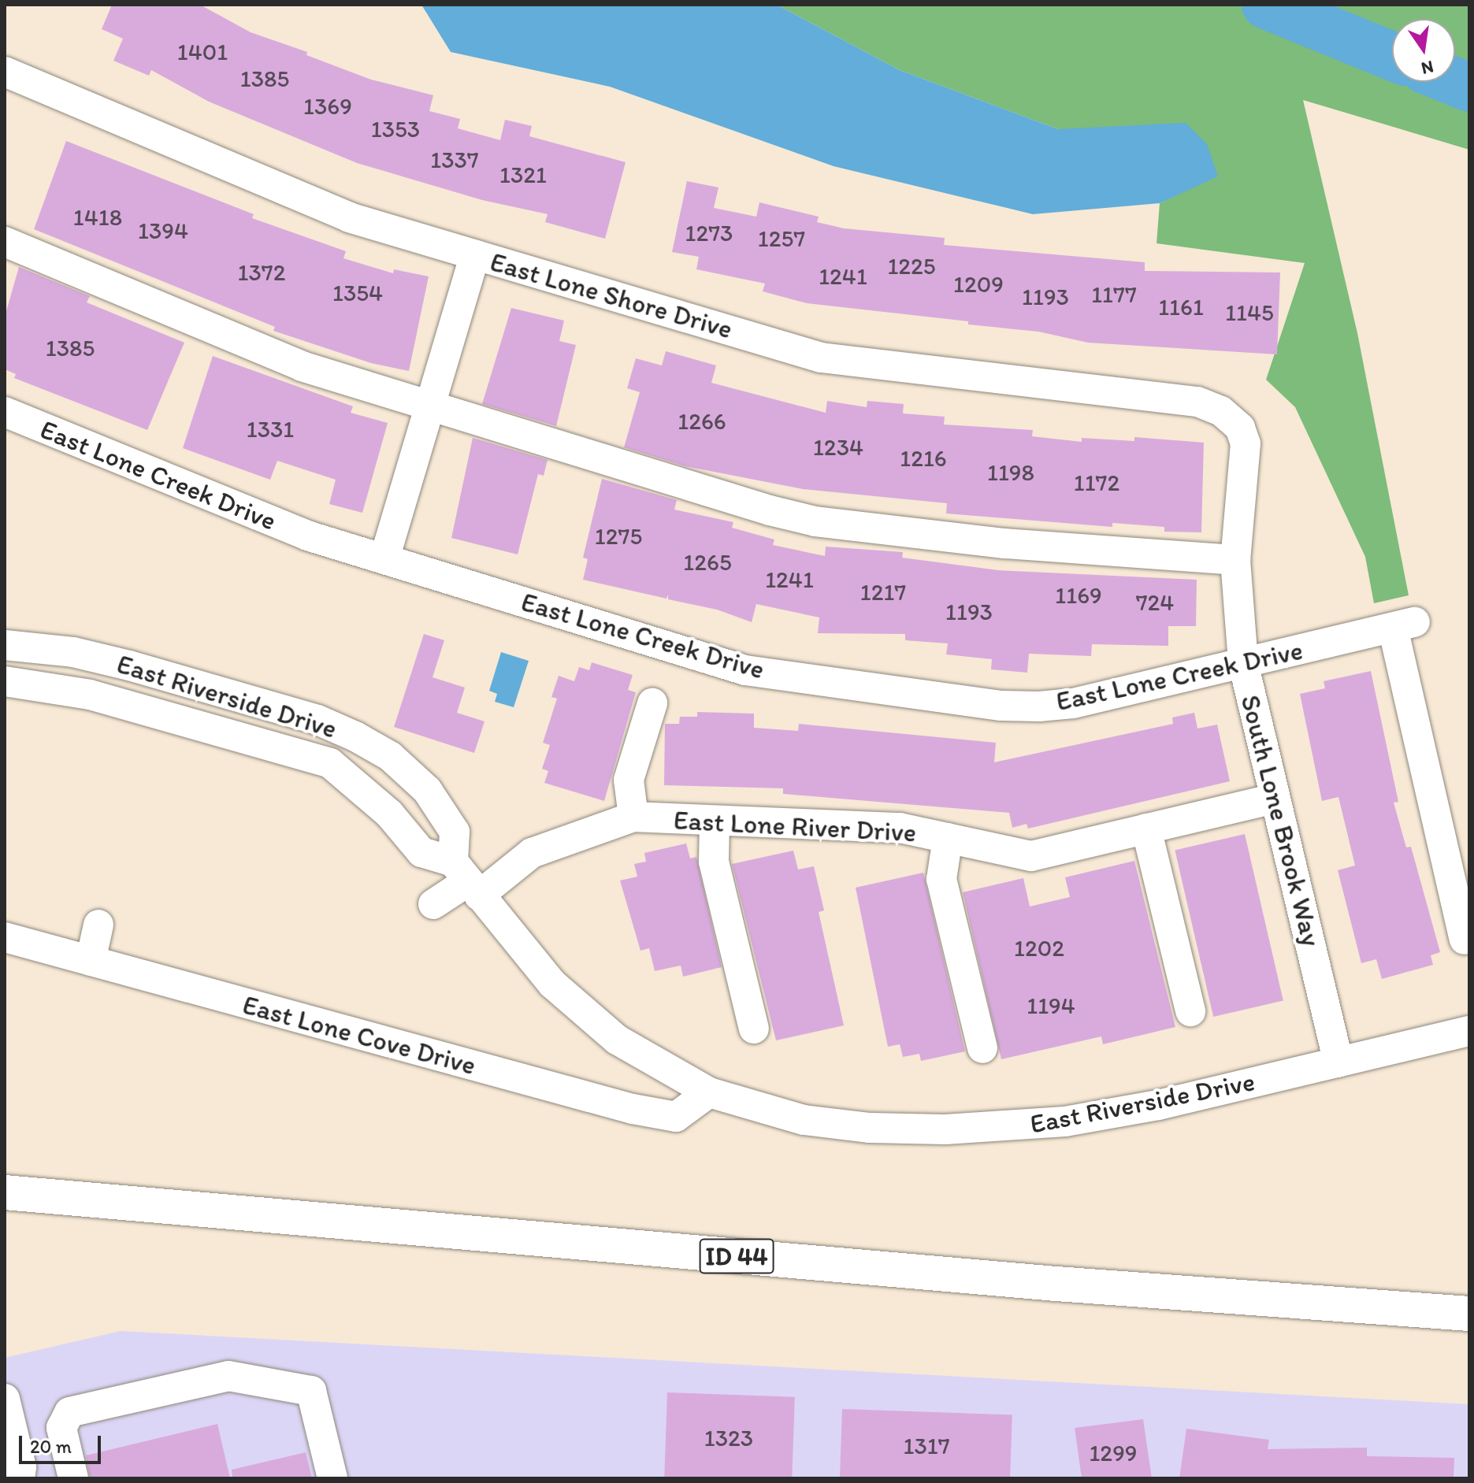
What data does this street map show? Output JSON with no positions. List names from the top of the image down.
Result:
{
  "streets": {
    "highway": ["ID 44"],
    "street": [
      "East Lone Shore Drive",
      "East Lone Creek Drive",
      "East Riverside Drive",
      "South Lone Brook Way",
      "East Lone River Drive",
      "East Lone Cove Drive"
    ]
  },
  "crossings": [
    ["East Lone Shore Drive", "South Lone Brook Way"],
    ["East Lone Creek Drive", "South Lone Brook Way"],
    ["East Riverside Drive", "South Lone Brook Way"],
    ["East Riverside Drive", "East Lone River Drive"],
    ["East Riverside Drive", "East Lone Cove Drive"],
    ["South Lone Brook Way", "East Lone River Drive"]
  ],
  "house_numbers": [
    "1401",
    "1385",
    "1369",
    "1353",
    "1337",
    "1321",
    "1418",
    "1394",
    "1273",
    "1257",
    "1225",
    "1372",
    "1241",
    "1209",
    "1354",
    "1177",
    "1193",
    "1161",
    "1145",
    "1385",
    "1266",
    "1331",
    "1234",
    "1216",
    "1198",
    "1172",
    "1275",
    "1265",
    "1241",
    "1217",
    "1169",
    "724",
    "1193",
    "1202",
    "1194",
    "1323",
    "1317",
    "1299"
  ],
  "scale_bar": "20 m",
  "north": "bottom"
}
